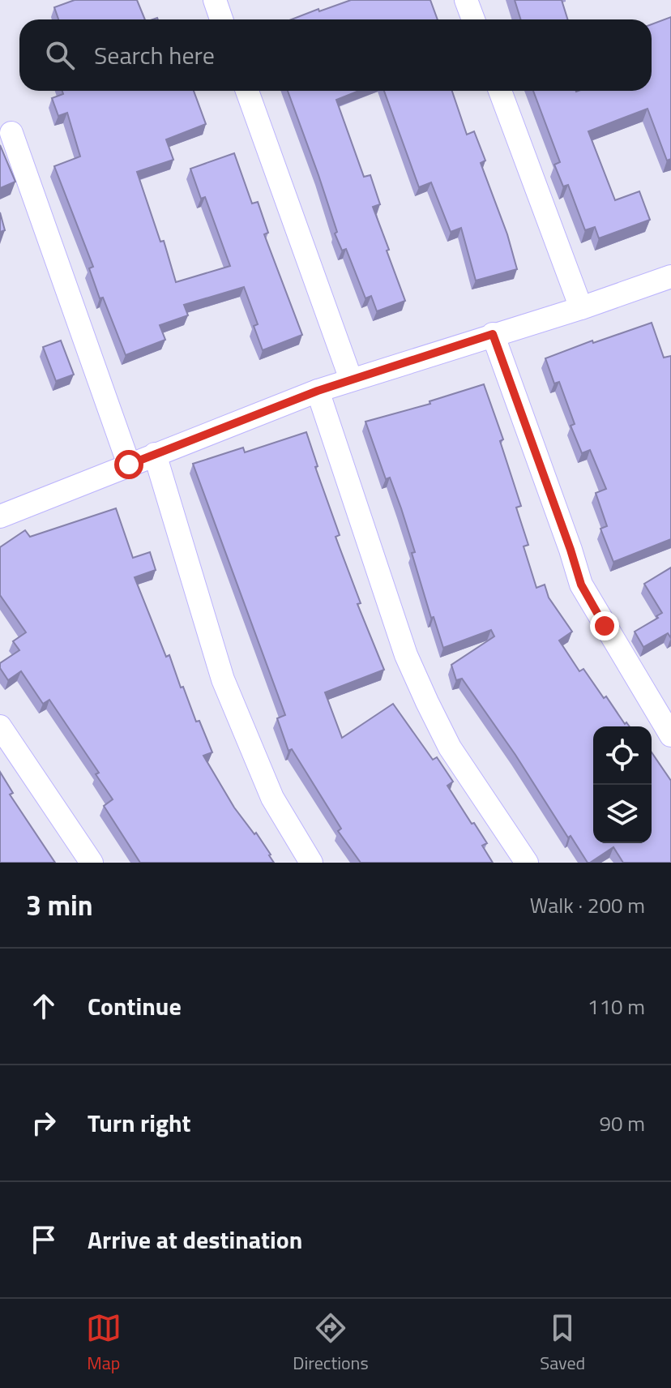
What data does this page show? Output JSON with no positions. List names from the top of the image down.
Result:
{
  "page": {
    "search": "Search here",
    "heading": ["3 min", "Walk · 200 m"],
    "list": [
      ["Continue", "110 m"],
      ["Turn right", "90 m"],
      "Arrive at destination"
    ],
    "nav": ["Map", "Directions", "Saved"]
  }
}
